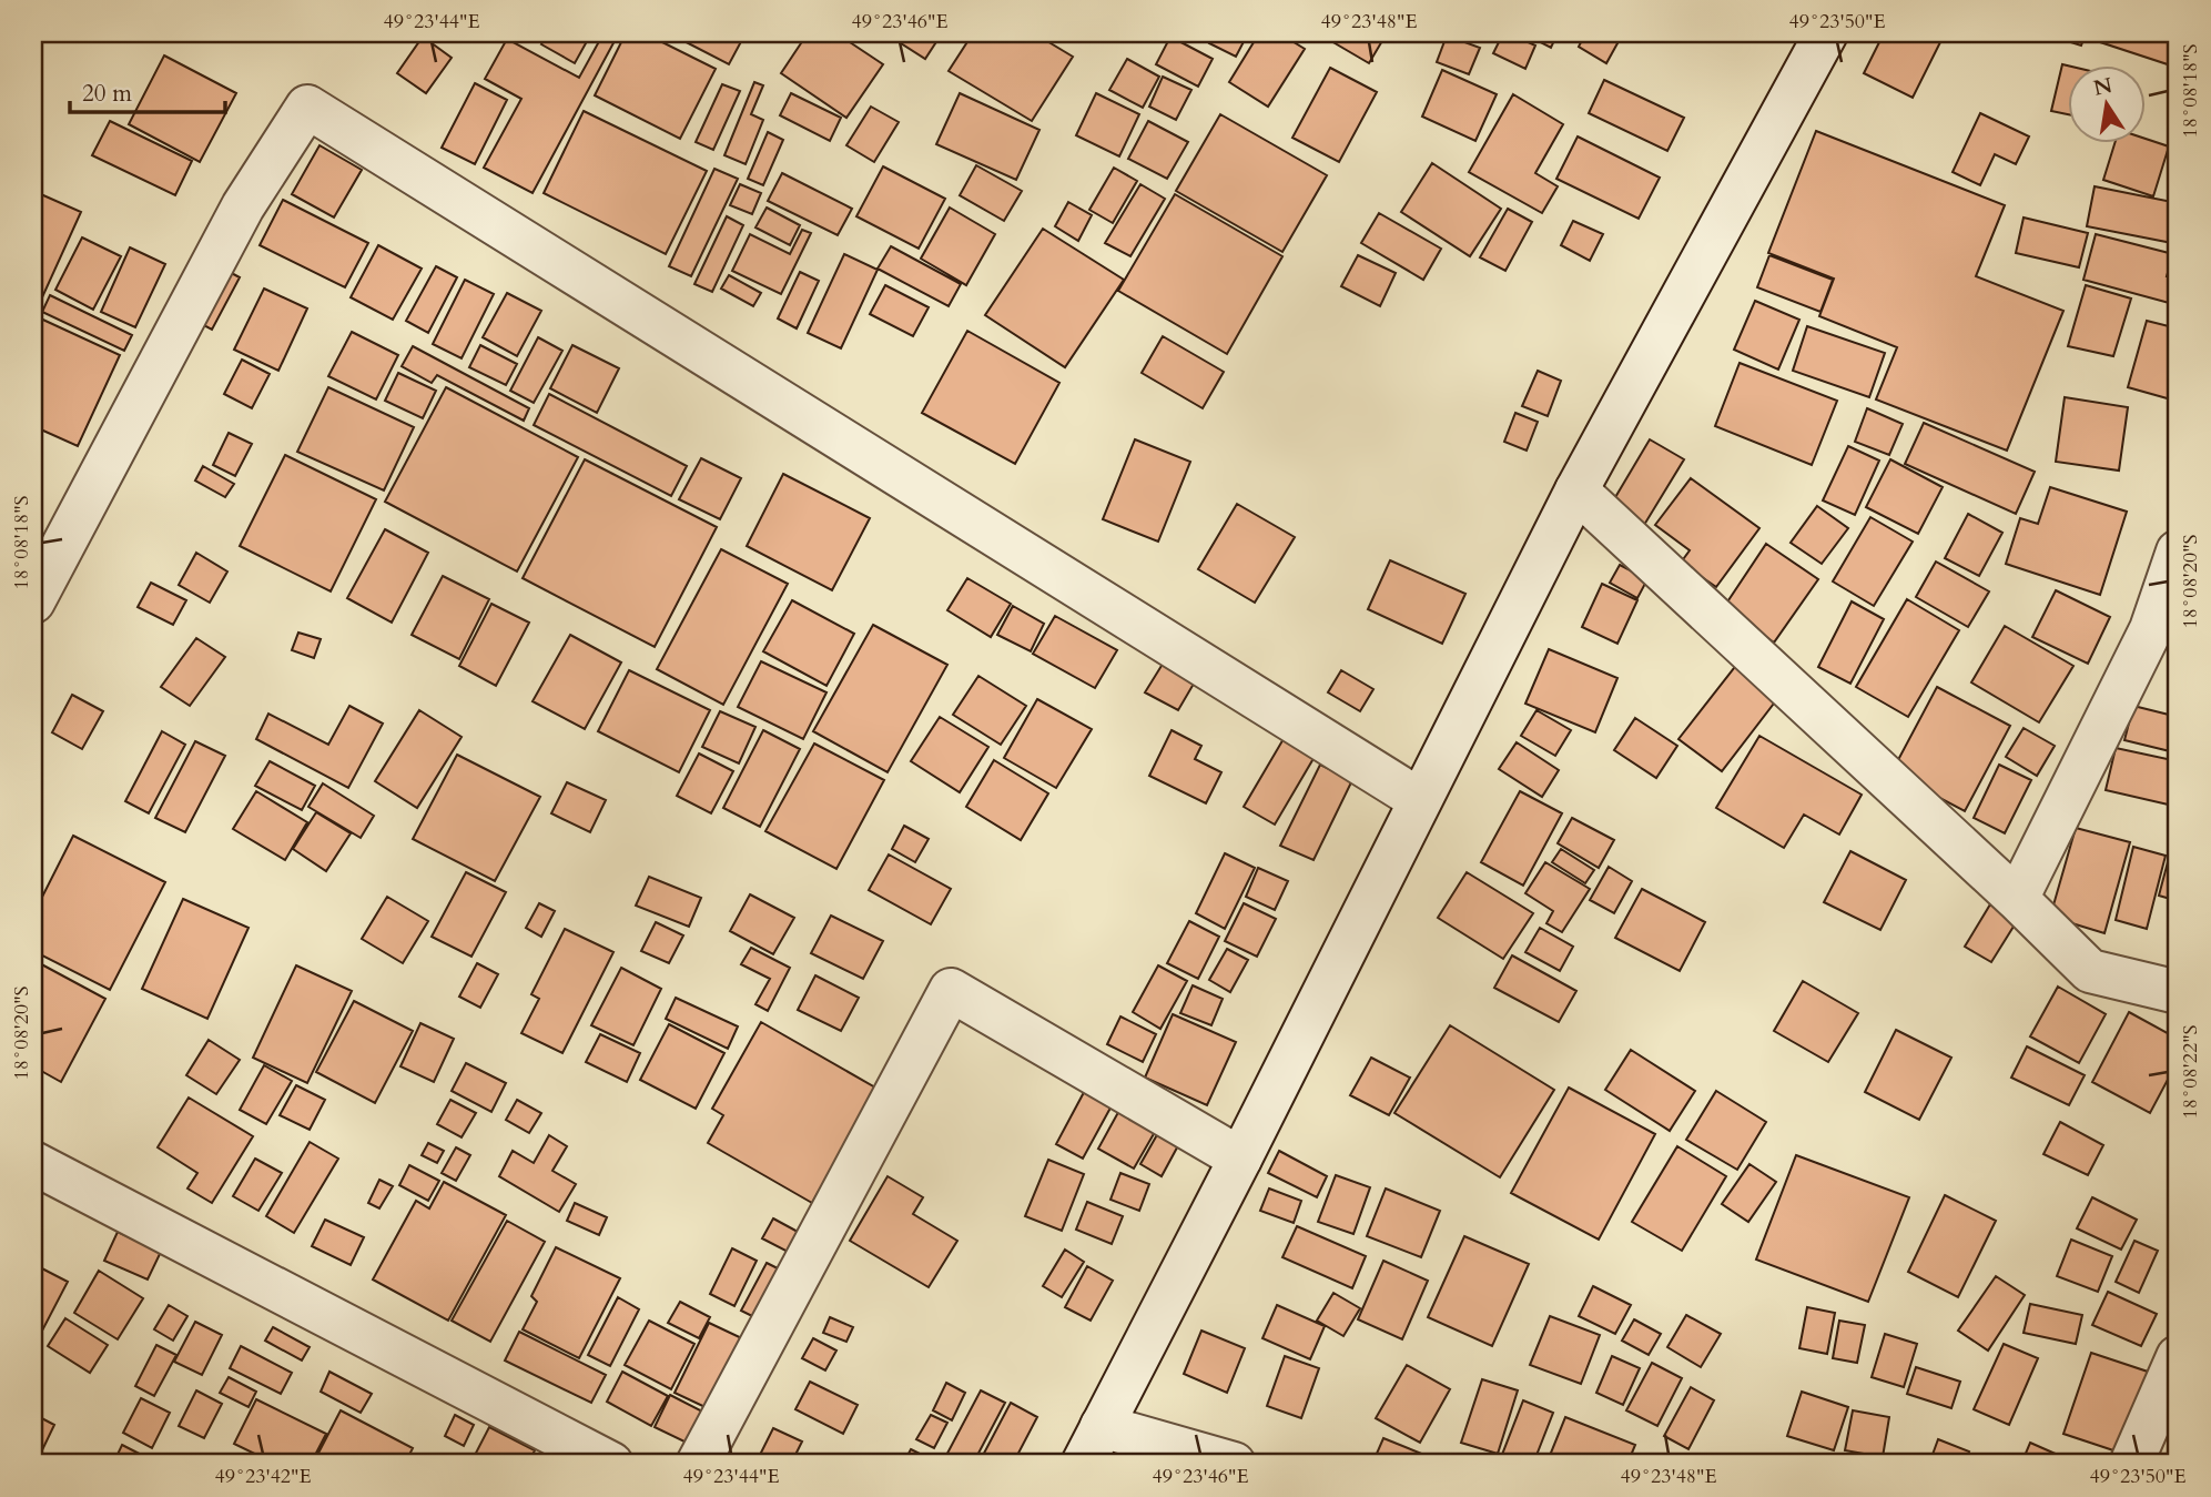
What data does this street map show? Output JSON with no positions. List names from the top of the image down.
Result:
{
  "scale_bar": "20 m",
  "north": "top",
  "coordinates": [
    "49°23'44\"E",
    "49°23'46\"E",
    "49°23'48\"E",
    "49°23'50\"E",
    "18°08'18\"S",
    "18°08'20\"S",
    "18°08'22\"S",
    "49°23'42\"E"
  ]
}
